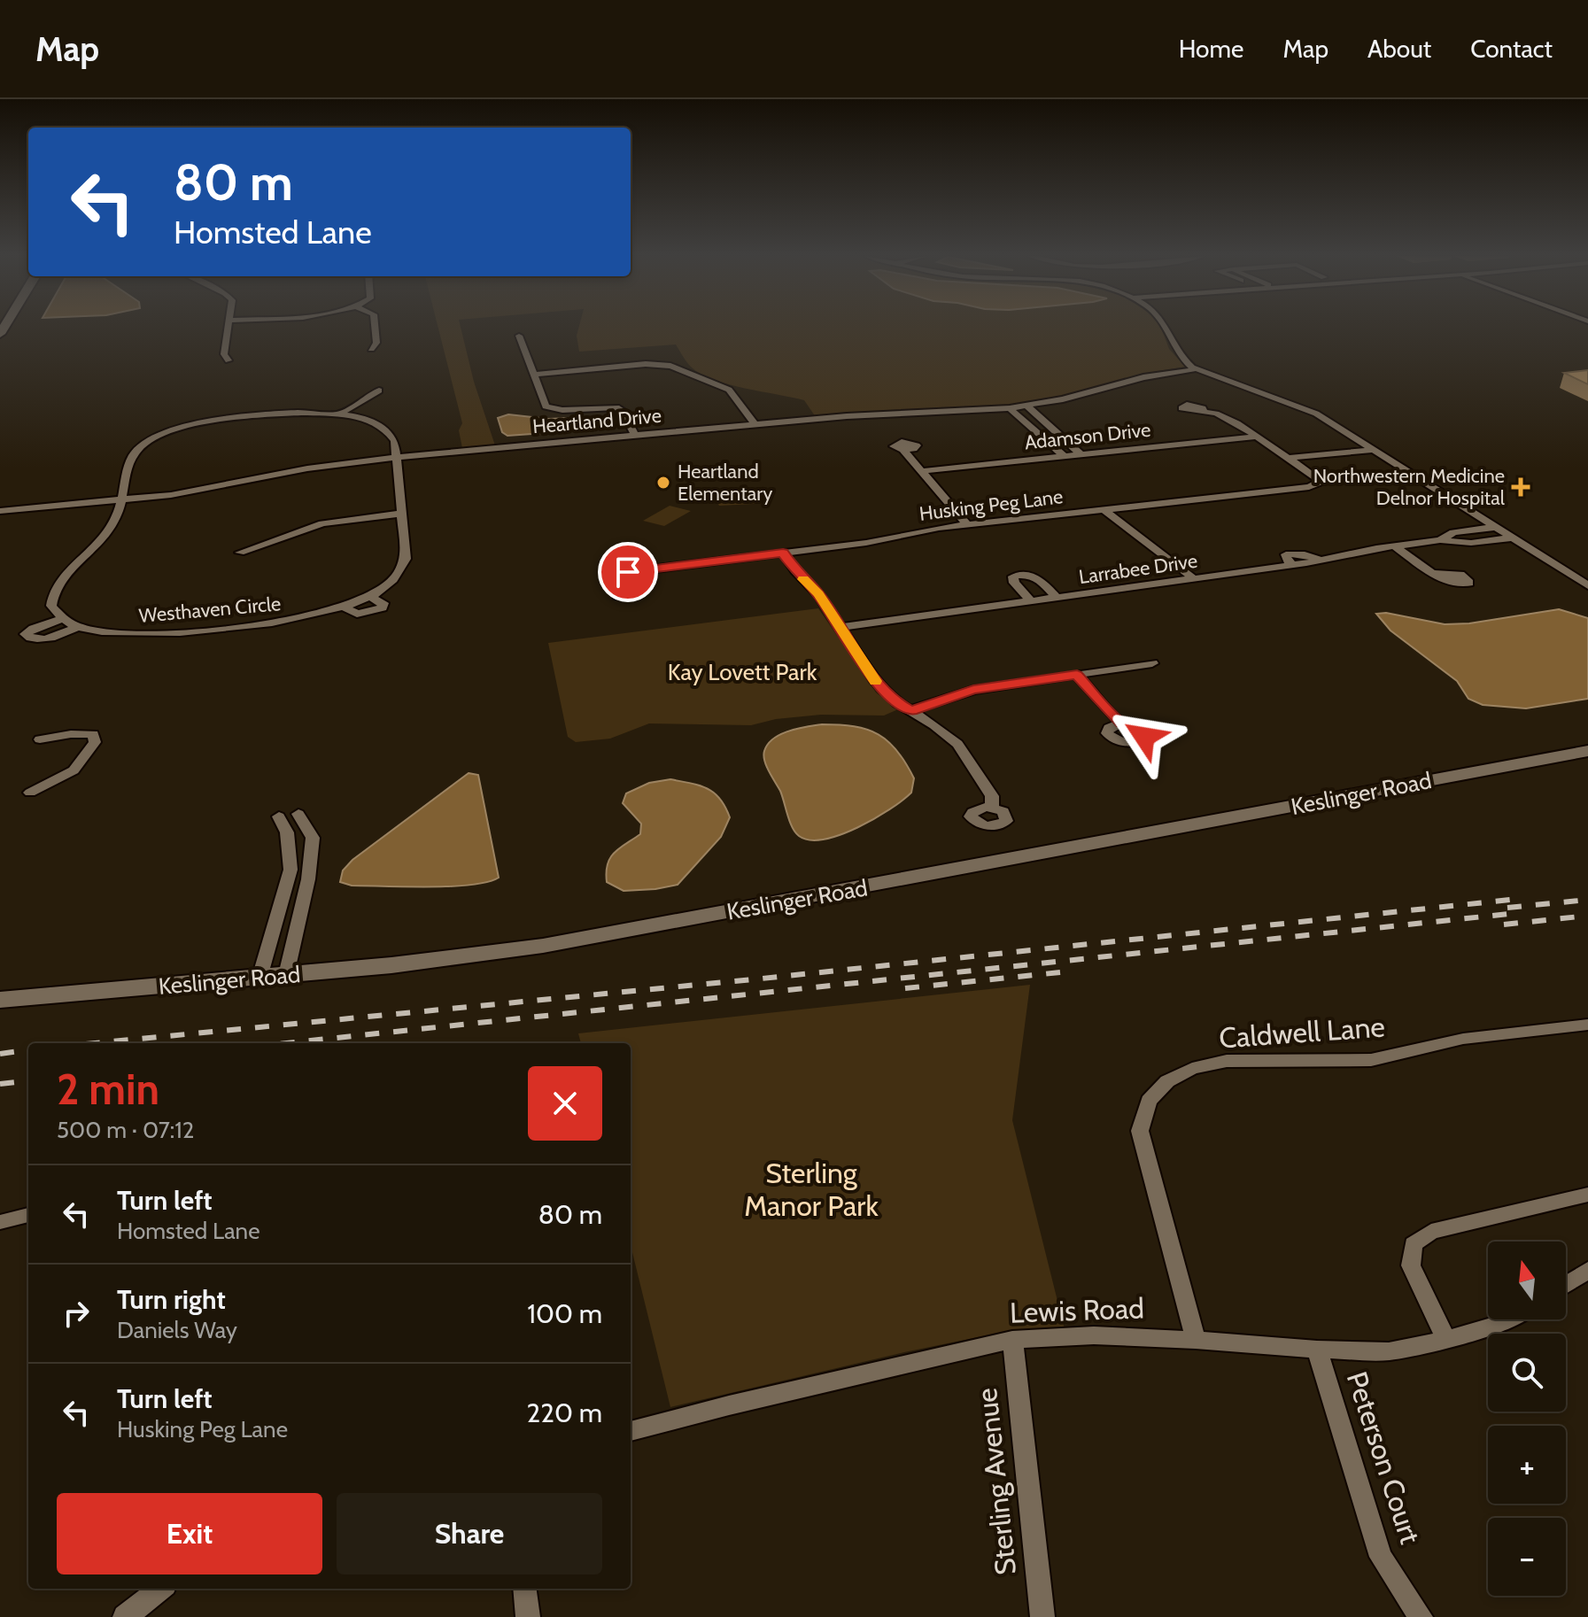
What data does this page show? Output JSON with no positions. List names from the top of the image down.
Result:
{
  "streets": {
    "main road": ["Keslinger Road"],
    "street": [
      "Heartland Drive",
      "Adamson Drive",
      "Husking Peg Lane",
      "Larrabee Drive",
      "Westhaven Circle",
      "Caldwell Lane",
      "Lewis Road",
      "Peterson Court",
      "Sterling Avenue"
    ]
  },
  "crossings": [
    ["Heartland Drive", "Westhaven Circle"],
    ["Caldwell Lane", "Lewis Road"],
    ["Lewis Road", "Peterson Court"],
    ["Lewis Road", "Sterling Avenue"]
  ],
  "parks": ["Kay Lovett Park", "Sterling Manor Park"],
  "places": {
    "other": ["Heartland Elementary"],
    "health": ["Northwestern Medicine Delnor Hospital"]
  },
  "north": "top",
  "page": {
    "header": "Map",
    "nav": [
      "Home",
      "Map",
      "About",
      "Contact"
    ],
    "turn": ["80 m", "Homsted Lane"],
    "heading": ["2 min", "500 m · 07:12"],
    "list": [
      {
        "name": "Turn left",
        "note": "Homsted Lane",
        "value": "80 m"
      },
      {
        "name": "Turn right",
        "note": "Daniels Way",
        "value": "100 m"
      },
      {
        "name": "Turn left",
        "note": "Husking Peg Lane",
        "value": "220 m"
      }
    ],
    "map_buttons": ["+", "−"],
    "buttons": ["Exit", "Share"]
  }
}
